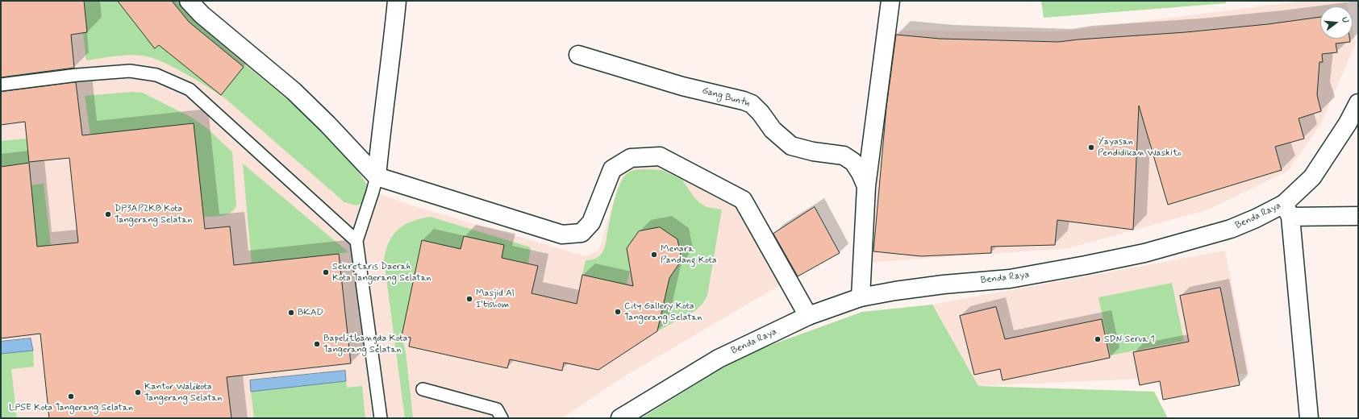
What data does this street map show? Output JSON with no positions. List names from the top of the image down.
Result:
{
  "streets": {
    "street": ["Gang Buntu", "Benda Raya"]
  },
  "places": [
    "Yayasan Pendidikan Waskito",
    "DP3AP2KB Kota Tangerang Selatan",
    "Menara Pandang Kota",
    "Sekretaris Daerah Kota Tangerang Selatan",
    "Masjid Al I'tishom",
    "City Gallery Kota Tangerang Selatan",
    "BKAD",
    "SDN Serua 1",
    "Bapelitbangda Kota Tangerang Selatan",
    "Kantor Walikota Tangerang Selatan",
    "LPSE Kota Tangerang Selatan"
  ],
  "north": "right"
}
